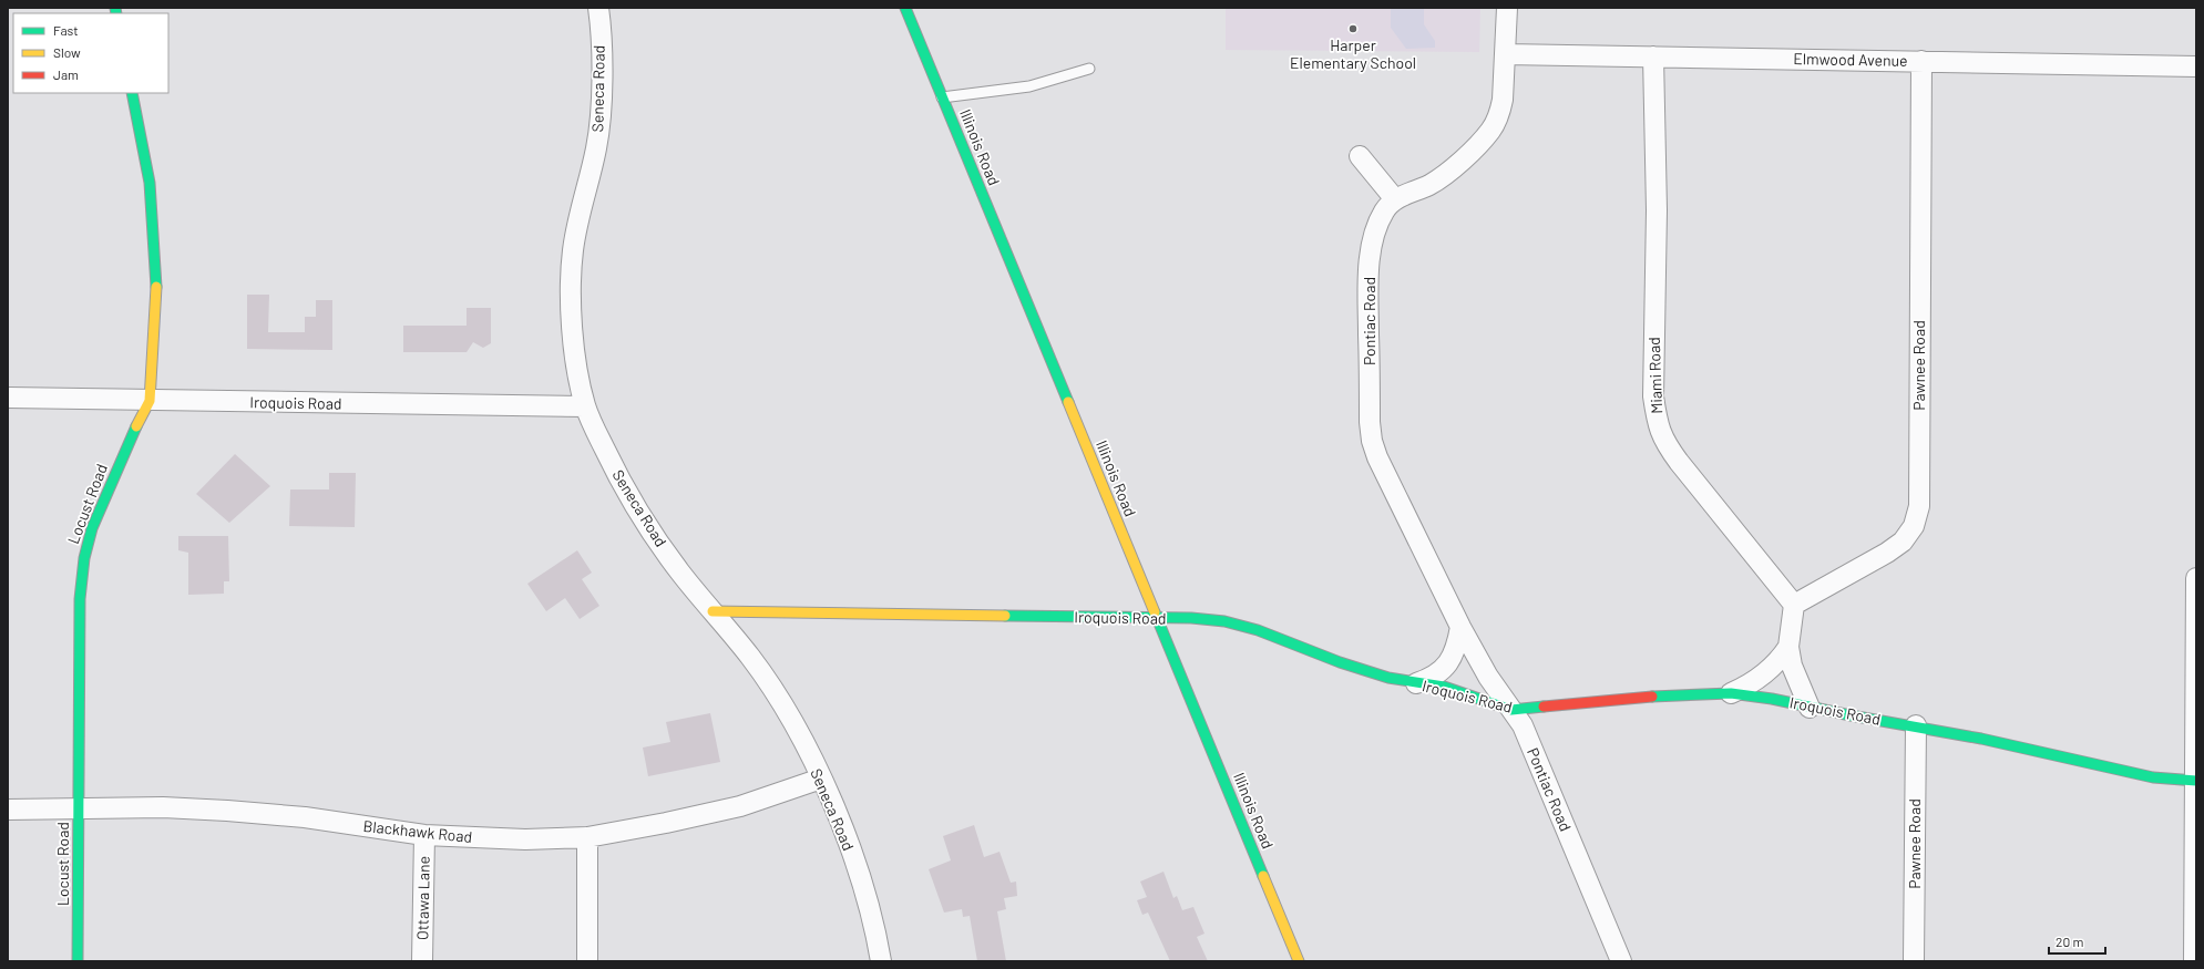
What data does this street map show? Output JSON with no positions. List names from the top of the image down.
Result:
{
  "streets": {
    "street": [
      "Elmwood Avenue",
      "Seneca Road",
      "Illinois Road",
      "Pontiac Road",
      "Pawnee Road",
      "Miami Road",
      "Iroquois Road",
      "Locust Road",
      "Blackhawk Road",
      "Ottawa Lane"
    ]
  },
  "crossings": [
    ["Elmwood Avenue", "Pontiac Road"],
    ["Elmwood Avenue", "Pawnee Road"],
    ["Elmwood Avenue", "Miami Road"],
    ["Seneca Road", "Iroquois Road"],
    ["Seneca Road", "Blackhawk Road"],
    ["Illinois Road", "Iroquois Road"],
    ["Pontiac Road", "Iroquois Road"],
    ["Pawnee Road", "Miami Road"],
    ["Pawnee Road", "Iroquois Road"],
    ["Iroquois Road", "Locust Road"],
    ["Locust Road", "Blackhawk Road"],
    ["Blackhawk Road", "Ottawa Lane"]
  ],
  "places": ["Harper Elementary School"],
  "legend": ["Fast", "Slow", "Jam"],
  "scale_bar": "20 m"
}
